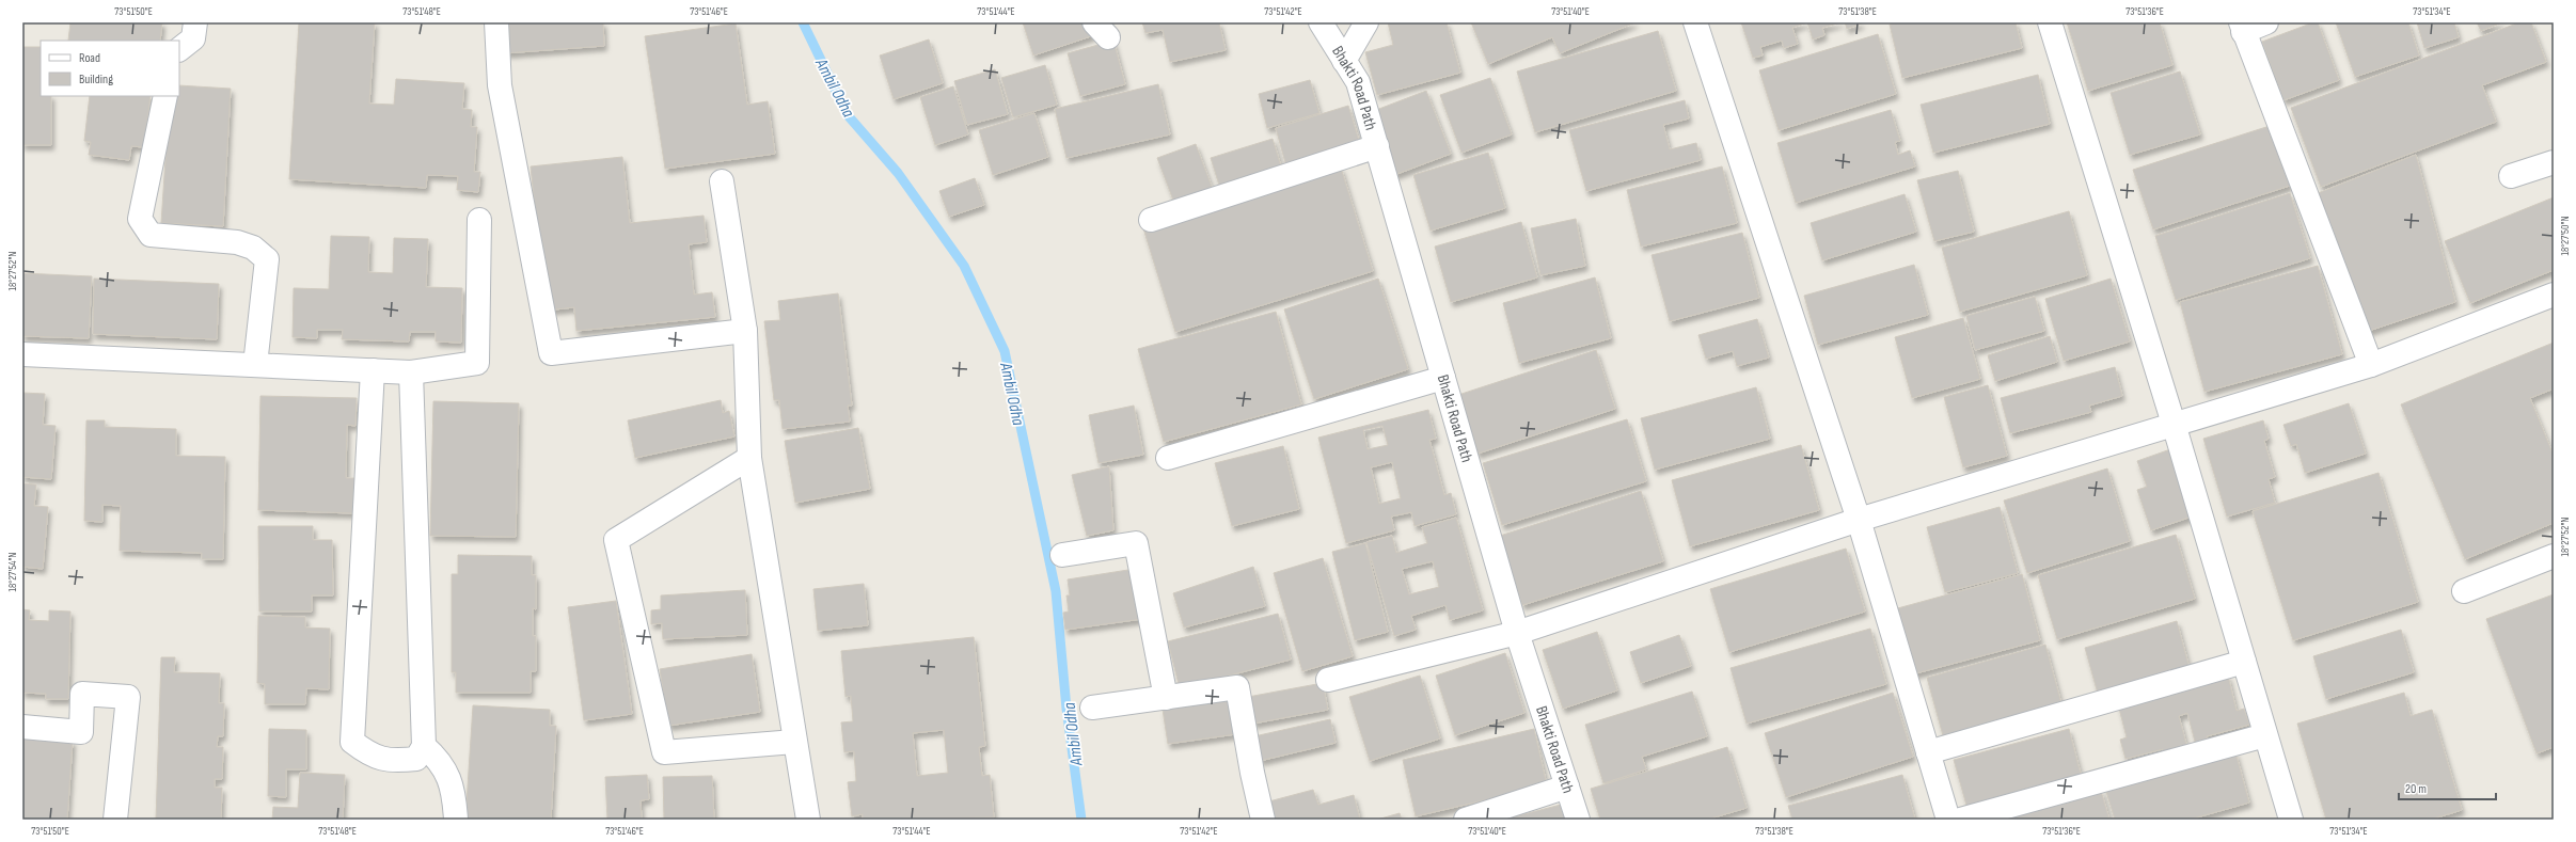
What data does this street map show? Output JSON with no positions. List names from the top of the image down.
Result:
{
  "streets": {
    "street": ["Bhakti Road Path"]
  },
  "water": ["Ambil Odha"],
  "legend": ["Road", "Building"],
  "scale_bar": "20 m",
  "coordinates": [
    "73°51'50\"E",
    "73°51'48\"E",
    "73°51'46\"E",
    "73°51'44\"E",
    "73°51'42\"E",
    "73°51'40\"E",
    "73°51'38\"E",
    "73°51'36\"E",
    "73°51'34\"E",
    "18°27'50\"N",
    "18°27'52\"N",
    "18°27'54\"N"
  ]
}
